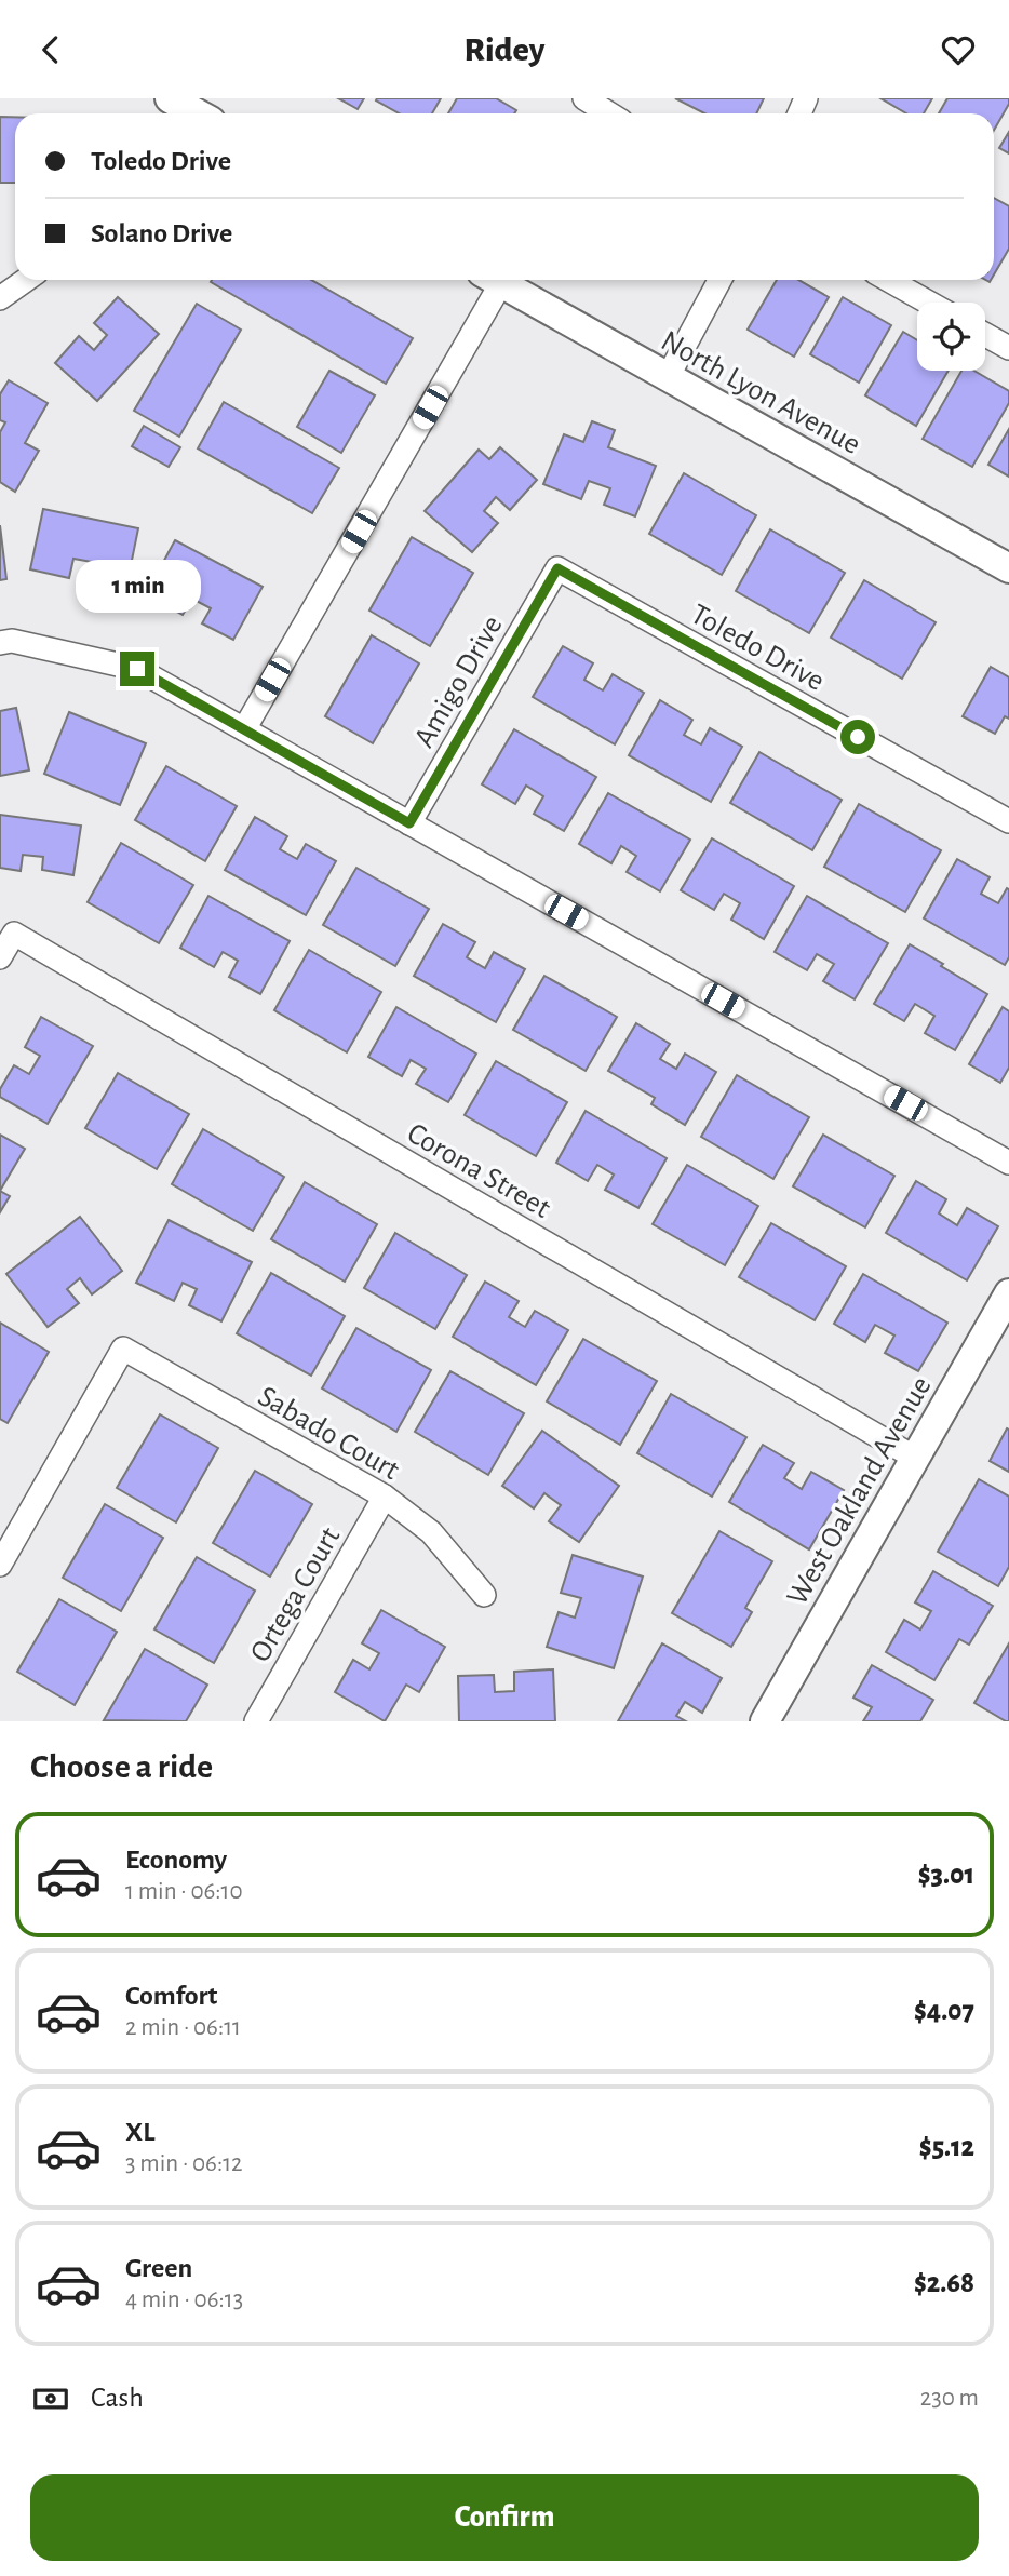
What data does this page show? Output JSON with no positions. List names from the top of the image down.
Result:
{
  "streets": {
    "street": [
      "North Lyon Avenue",
      "Toledo Drive",
      "Amigo Drive",
      "Corona Street",
      "Sabado Court",
      "West Oakland Avenue",
      "Ortega Court"
    ]
  },
  "crossings": [
    ["Toledo Drive", "Amigo Drive"],
    ["Corona Street", "West Oakland Avenue"],
    ["Sabado Court", "Ortega Court"]
  ],
  "page": {
    "header": "Ridey",
    "banner": ["Toledo Drive", "Solano Drive"],
    "bubble": "1 min",
    "heading": "Choose a ride",
    "list": [
      {
        "name": "Economy",
        "note": "1 min · 06:10",
        "value": "$3.01"
      },
      {
        "name": "Comfort",
        "note": "2 min · 06:11",
        "value": "$4.07"
      },
      {
        "name": "XL",
        "note": "3 min · 06:12",
        "value": "$5.12"
      },
      {
        "name": "Green",
        "note": "4 min · 06:13",
        "value": "$2.68"
      }
    ],
    "pay": ["Cash", "230 m"],
    "buttons": "Confirm"
  }
}
